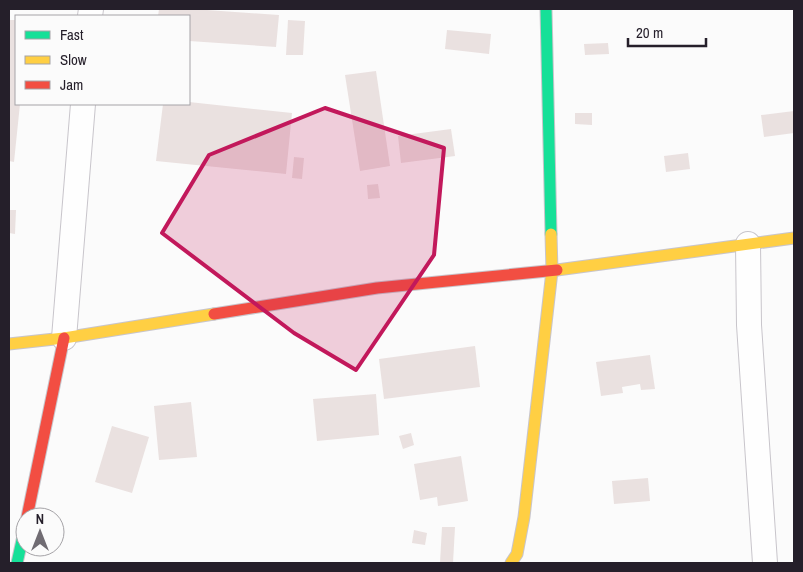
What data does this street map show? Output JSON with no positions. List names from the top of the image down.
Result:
{
  "legend": ["Fast", "Slow", "Jam"],
  "scale_bar": "20 m",
  "north": "top"
}
